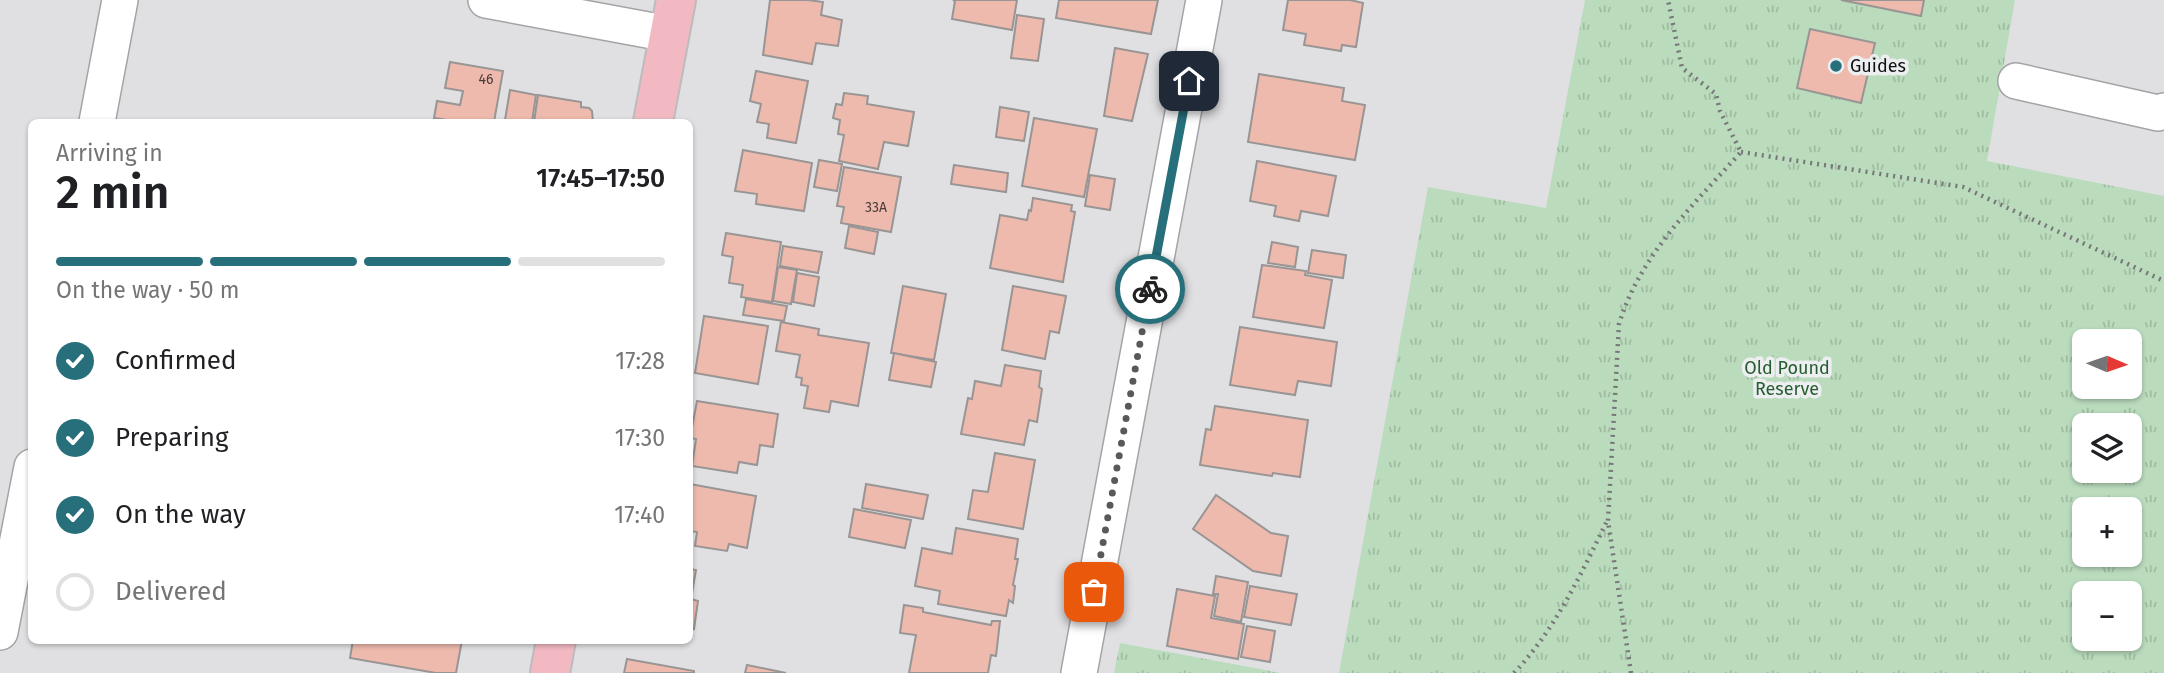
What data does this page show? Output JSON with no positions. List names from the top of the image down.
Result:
{
  "parks": ["Old Pound Reserve"],
  "places": ["Guides"],
  "house_numbers": ["46", "33A"],
  "north": "right",
  "page": {
    "heading": ["2 min", "Arriving in", "17:45–17:50"],
    "bar": "On the way · 50 m",
    "list": [
      ["Confirmed", "17:28"],
      ["Preparing", "17:30"],
      ["On the way", "17:40"],
      "Delivered"
    ],
    "map_buttons": ["+", "−"]
  }
}
